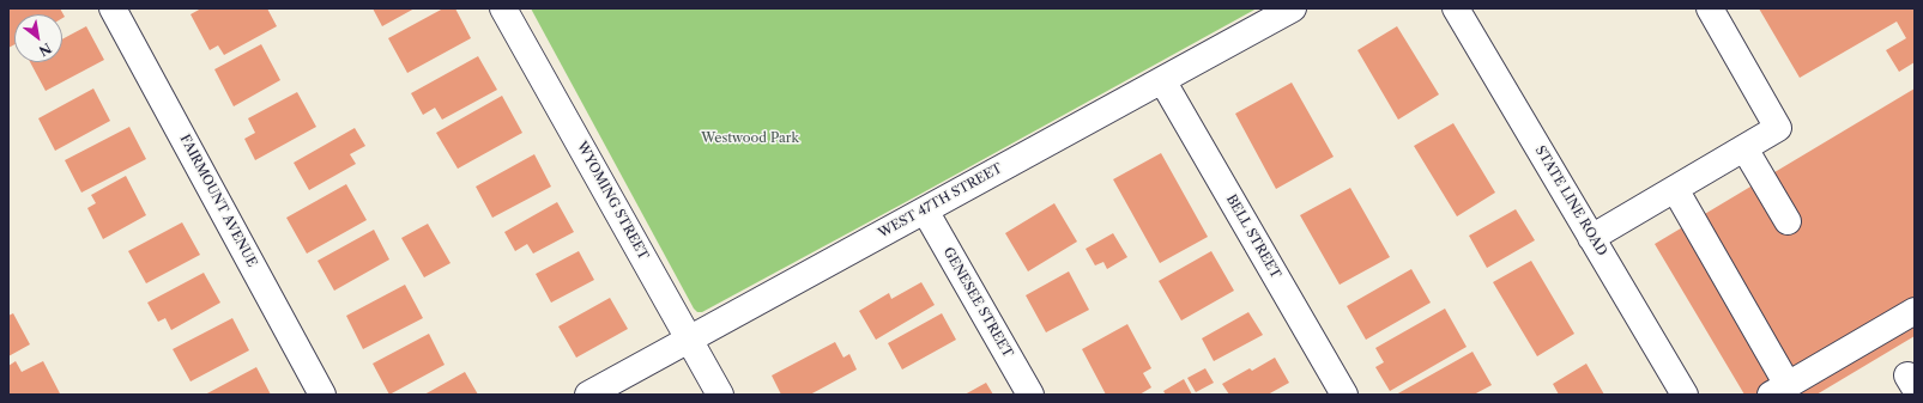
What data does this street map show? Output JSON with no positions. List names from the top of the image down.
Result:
{
  "streets": {
    "street": [
      "FAIRMOUNT AVENUE",
      "WYOMING STREET",
      "WEST 47TH STREET",
      "STATE LINE ROAD",
      "BELL STREET",
      "GENESEE STREET"
    ]
  },
  "crossings": [
    ["WYOMING STREET", "WEST 47TH STREET"],
    ["WEST 47TH STREET", "BELL STREET"],
    ["WEST 47TH STREET", "GENESEE STREET"]
  ],
  "parks": ["Westwood Park"],
  "north": "bottom right"
}
